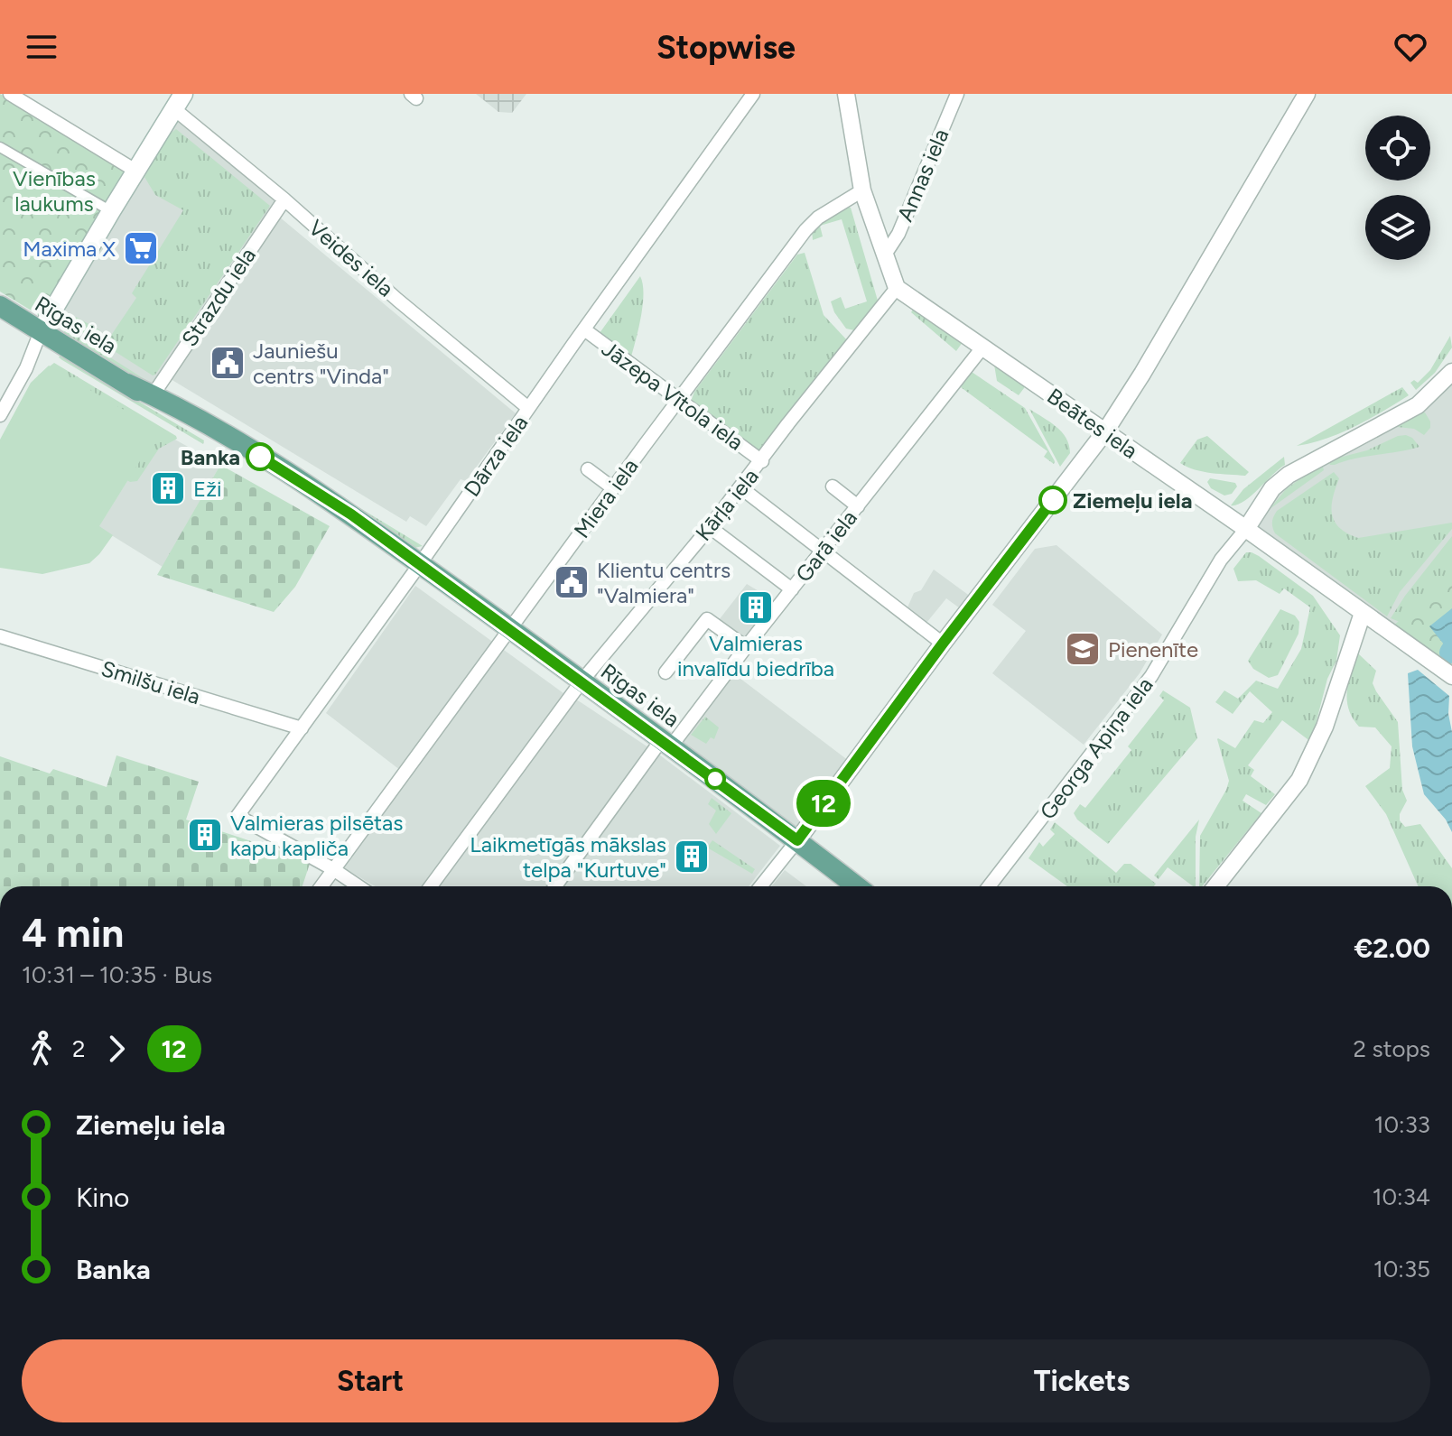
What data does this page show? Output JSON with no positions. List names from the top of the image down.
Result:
{
  "streets": {
    "main road": ["Rīgas iela"],
    "street": [
      "Annas iela",
      "Veides iela",
      "Strazdu iela",
      "Jāzepa Vītola iela",
      "Beātes iela",
      "Dārza iela",
      "Miera iela",
      "Kārļa iela",
      "Garā iela",
      "Smilšu iela",
      "Georga Apiņa iela"
    ]
  },
  "crossings": [
    ["Veides iela", "Strazdu iela"],
    ["Veides iela", "Dārza iela"],
    ["Strazdu iela", "Rīgas iela"],
    ["Rīgas iela", "Dārza iela"],
    ["Rīgas iela", "Miera iela"],
    ["Rīgas iela", "Kārļa iela"],
    ["Rīgas iela", "Garā iela"],
    ["Jāzepa Vītola iela", "Dārza iela"],
    ["Jāzepa Vītola iela", "Miera iela"],
    ["Jāzepa Vītola iela", "Kārļa iela"],
    ["Beātes iela", "Kārļa iela"],
    ["Beātes iela", "Garā iela"],
    ["Beātes iela", "Georga Apiņa iela"],
    ["Dārza iela", "Miera iela"],
    ["Dārza iela", "Smilšu iela"]
  ],
  "parks": ["Vienības laukums"],
  "places": {
    "supermarket": ["Maxima X"],
    "public building": ["Jauniešu centrs \"Vinda\"", "Klientu centrs \"Valmiera\""],
    "other": ["Banka", "Ziemeļu iela"],
    "building": [
      "Eži",
      "Valmieras invalīdu biedrība",
      "Valmieras pilsētas kapu kapliča",
      "Laikmetīgās mākslas telpa \"Kurtuve\""
    ],
    "school or university": ["Pienenīte"]
  },
  "lines": ["bus line 12"],
  "page": {
    "header": "Stopwise",
    "on_map": "12",
    "heading": ["4 min", "10:31 – 10:35 · Bus", "€2.00"],
    "legs": ["2", "12", "2 stops"],
    "list": [
      {
        "name": "Ziemeļu iela",
        "value": "10:33"
      },
      {
        "name": "Kino",
        "value": "10:34"
      },
      {
        "name": "Banka",
        "value": "10:35"
      }
    ],
    "buttons": ["Start", "Tickets"]
  }
}
